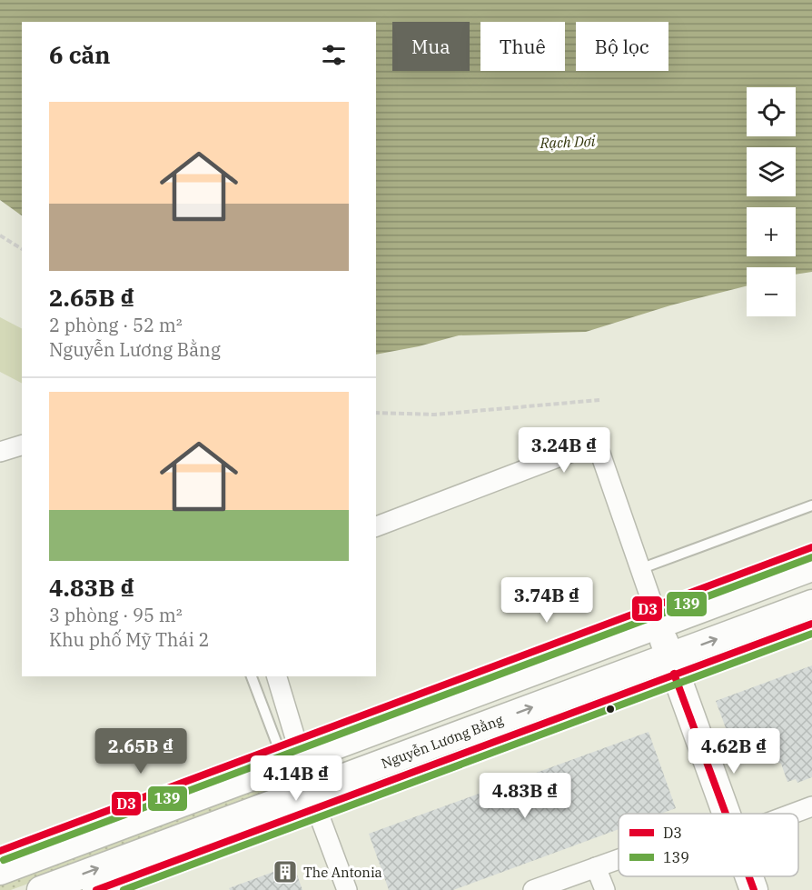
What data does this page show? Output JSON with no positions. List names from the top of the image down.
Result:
{
  "streets": {
    "main road": ["Nguyễn Lương Bằng"]
  },
  "water": ["Rạch Dơi"],
  "places": {
    "building": ["The Antonia"]
  },
  "lines": ["transit line D3", "transit line 139"],
  "legend": ["D3", "139"],
  "page": {
    "chip": ["Mua", "Thuê", "Bộ lọc"],
    "heading": "6 căn",
    "map_buttons": ["+", "−"],
    "list": [
      {
        "name": "2.65B ₫",
        "note": "2 phòng · 52 m² · Nguyễn Lương Bằng"
      },
      {
        "name": "4.83B ₫",
        "note": "3 phòng · 95 m² · Khu phố Mỹ Thái 2"
      }
    ],
    "price": [
      "3.24B ₫",
      "3.74B ₫",
      "2.65B ₫",
      "4.62B ₫",
      "4.14B ₫",
      "4.83B ₫"
    ]
  }
}
